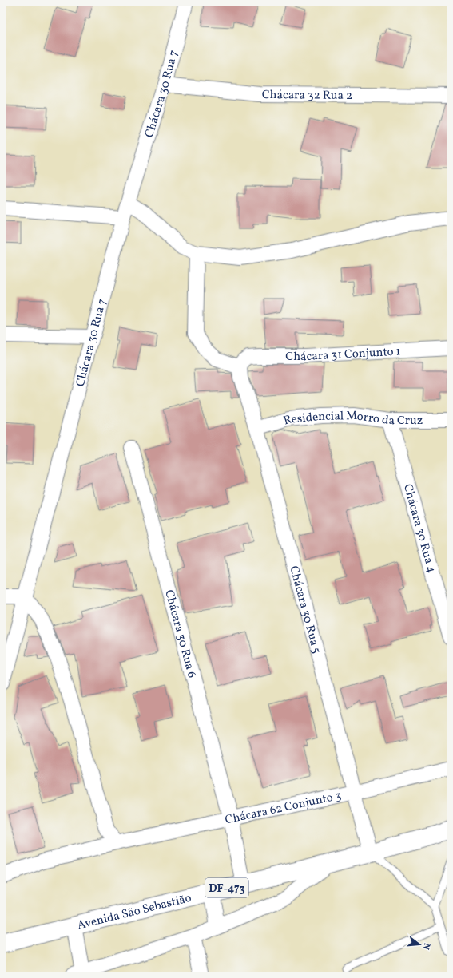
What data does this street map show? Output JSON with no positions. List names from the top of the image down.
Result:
{
  "streets": {
    "main road": ["DF-473", "Avenida São Sebastião"],
    "street": [
      "Chácara 30 Rua 7",
      "Chácara 32 Rua 2",
      "Chácara 31 Conjunto 1",
      "Residencial Morro da Cruz",
      "Chácara 30 Rua 4",
      "Chácara 30 Rua 5",
      "Chácara 30 Rua 6",
      "Chácara 62 Conjunto 3"
    ]
  },
  "crossings": [
    ["Chácara 30 Rua 7", "Chácara 32 Rua 2"],
    ["Chácara 31 Conjunto 1", "Chácara 30 Rua 5"],
    ["Residencial Morro da Cruz", "Chácara 30 Rua 4"],
    ["Residencial Morro da Cruz", "Chácara 30 Rua 5"],
    ["Chácara 30 Rua 5", "Chácara 62 Conjunto 3"],
    ["Chácara 30 Rua 5", "Avenida São Sebastião"],
    ["Chácara 30 Rua 6", "Chácara 62 Conjunto 3"],
    ["Chácara 30 Rua 6", "Avenida São Sebastião"]
  ],
  "north": "right"
}
